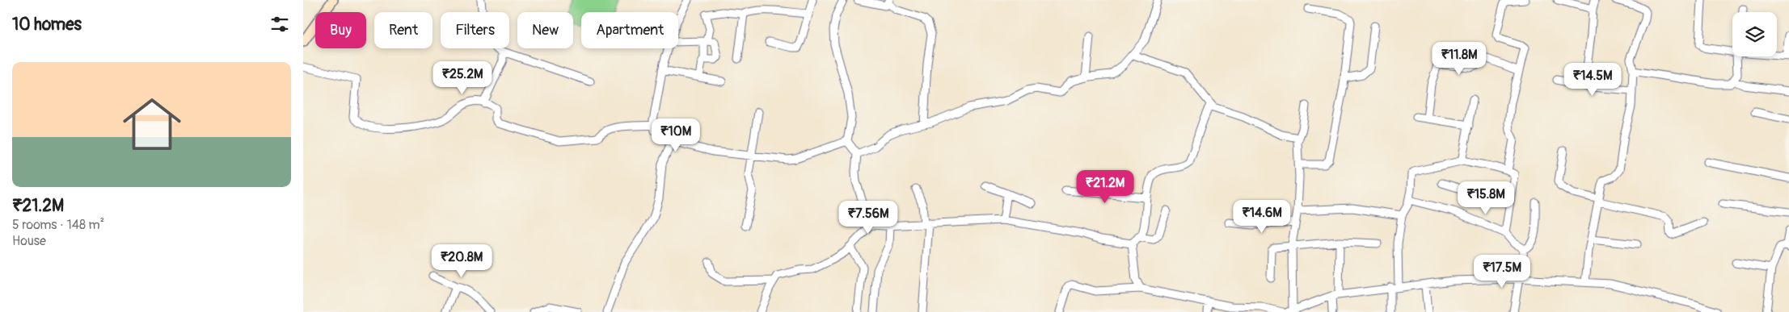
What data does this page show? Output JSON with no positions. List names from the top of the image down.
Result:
{
  "page": {
    "heading": "10 homes",
    "chip": [
      "Buy",
      "Rent",
      "Filters",
      "New",
      "Apartment"
    ],
    "price": [
      "₹11.8M",
      "₹25.2M",
      "₹14.5M",
      "₹10M",
      "₹21.2M",
      "₹15.8M",
      "₹14.6M",
      "₹7.56M",
      "₹20.8M",
      "₹17.5M"
    ],
    "list": [
      {
        "name": "₹21.2M",
        "note": "5 rooms · 148 m² · House"
      }
    ]
  }
}
